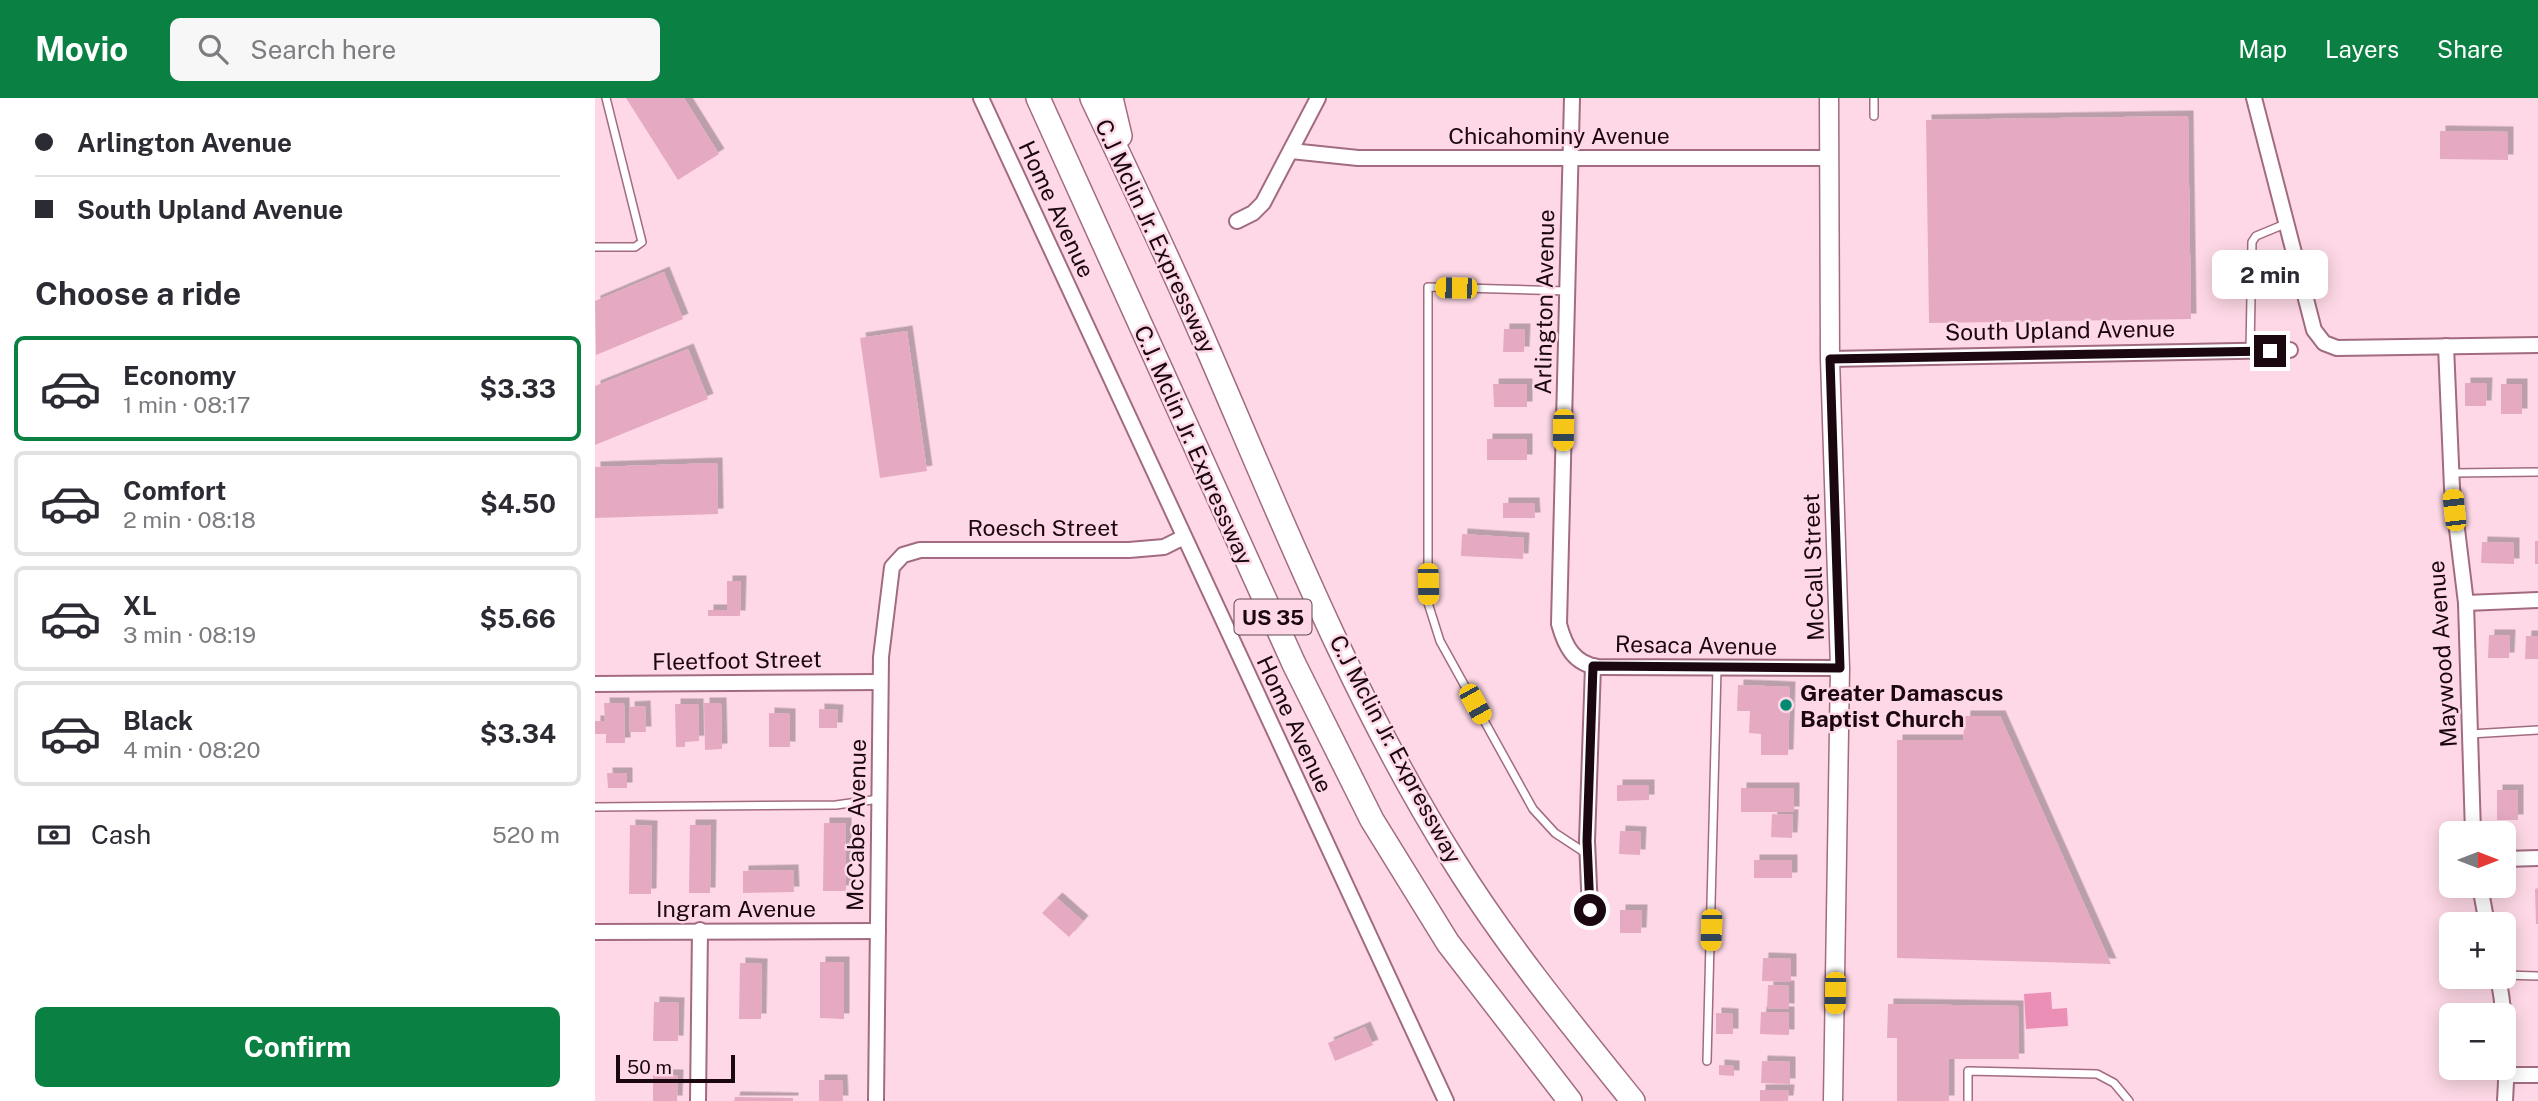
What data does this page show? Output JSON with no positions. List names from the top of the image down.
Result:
{
  "streets": {
    "highway": ["C.J Mclin Jr. Expressway", "C.J. Mclin Jr. Expressway", "US 35"],
    "street": [
      "Chicahominy Avenue",
      "Home Avenue",
      "Arlington Avenue",
      "South Upland Avenue",
      "Roesch Street",
      "McCall Street",
      "Resaca Avenue",
      "Maywood Avenue",
      "Fleetfoot Street",
      "McCabe Avenue",
      "Ingram Avenue"
    ]
  },
  "crossings": [
    ["Chicahominy Avenue", "Arlington Avenue"],
    ["Chicahominy Avenue", "McCall Street"],
    ["Home Avenue", "Roesch Street"],
    ["Arlington Avenue", "Resaca Avenue"],
    ["South Upland Avenue", "McCall Street"],
    ["Roesch Street", "McCabe Avenue"],
    ["McCall Street", "Resaca Avenue"],
    ["Fleetfoot Street", "McCabe Avenue"],
    ["McCabe Avenue", "Ingram Avenue"]
  ],
  "places": ["Greater Damascus Baptist Church"],
  "scale_bar": "50 m",
  "north": "right",
  "page": {
    "header": "Movio",
    "search": "Search here",
    "nav": ["Map", "Layers", "Share"],
    "banner": ["Arlington Avenue", "South Upland Avenue"],
    "bubble": "2 min",
    "heading": "Choose a ride",
    "list": [
      {
        "name": "Economy",
        "note": "1 min · 08:17",
        "value": "$3.33"
      },
      {
        "name": "Comfort",
        "note": "2 min · 08:18",
        "value": "$4.50"
      },
      {
        "name": "XL",
        "note": "3 min · 08:19",
        "value": "$5.66"
      },
      {
        "name": "Black",
        "note": "4 min · 08:20",
        "value": "$3.34"
      }
    ],
    "pay": ["Cash", "520 m"],
    "map_buttons": ["+", "−"],
    "buttons": "Confirm",
    "scale": "50 m"
  }
}
